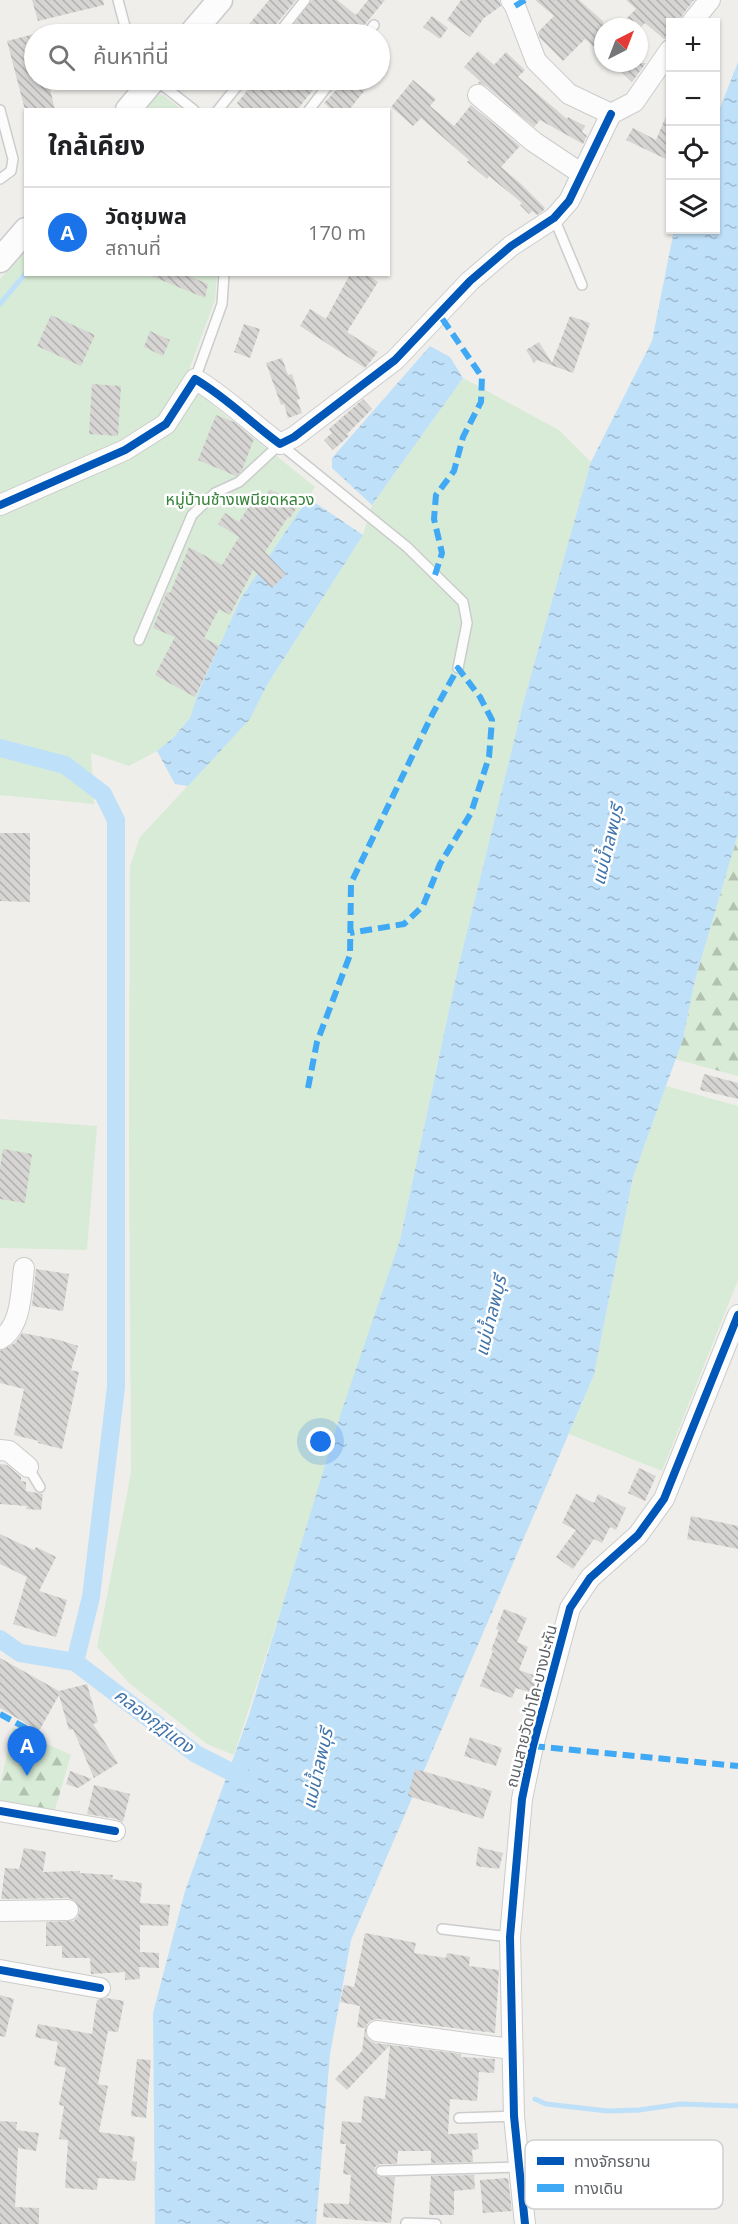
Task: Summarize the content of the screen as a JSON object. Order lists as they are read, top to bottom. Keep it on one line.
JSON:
{"streets":{"street":["ถนนสายวัดป่าโค-บางปะหัน"]},"water":["แม่น้ำลพบุรี","คลองกุฎีแดง"],"parks":["หมู่บ้านช้างเพนียดหลวง"],"legend":["ทางจักรยาน","ทางเดิน"],"north":"top right","page":{"map_buttons":["+","−"],"search":"ค้นหาที่นี่","heading":"ใกล้เคียง","list":[{"mark":"A","name":"วัดชุมพล","note":"สถานที่","value":"170 m"}],"pins":"A"}}
